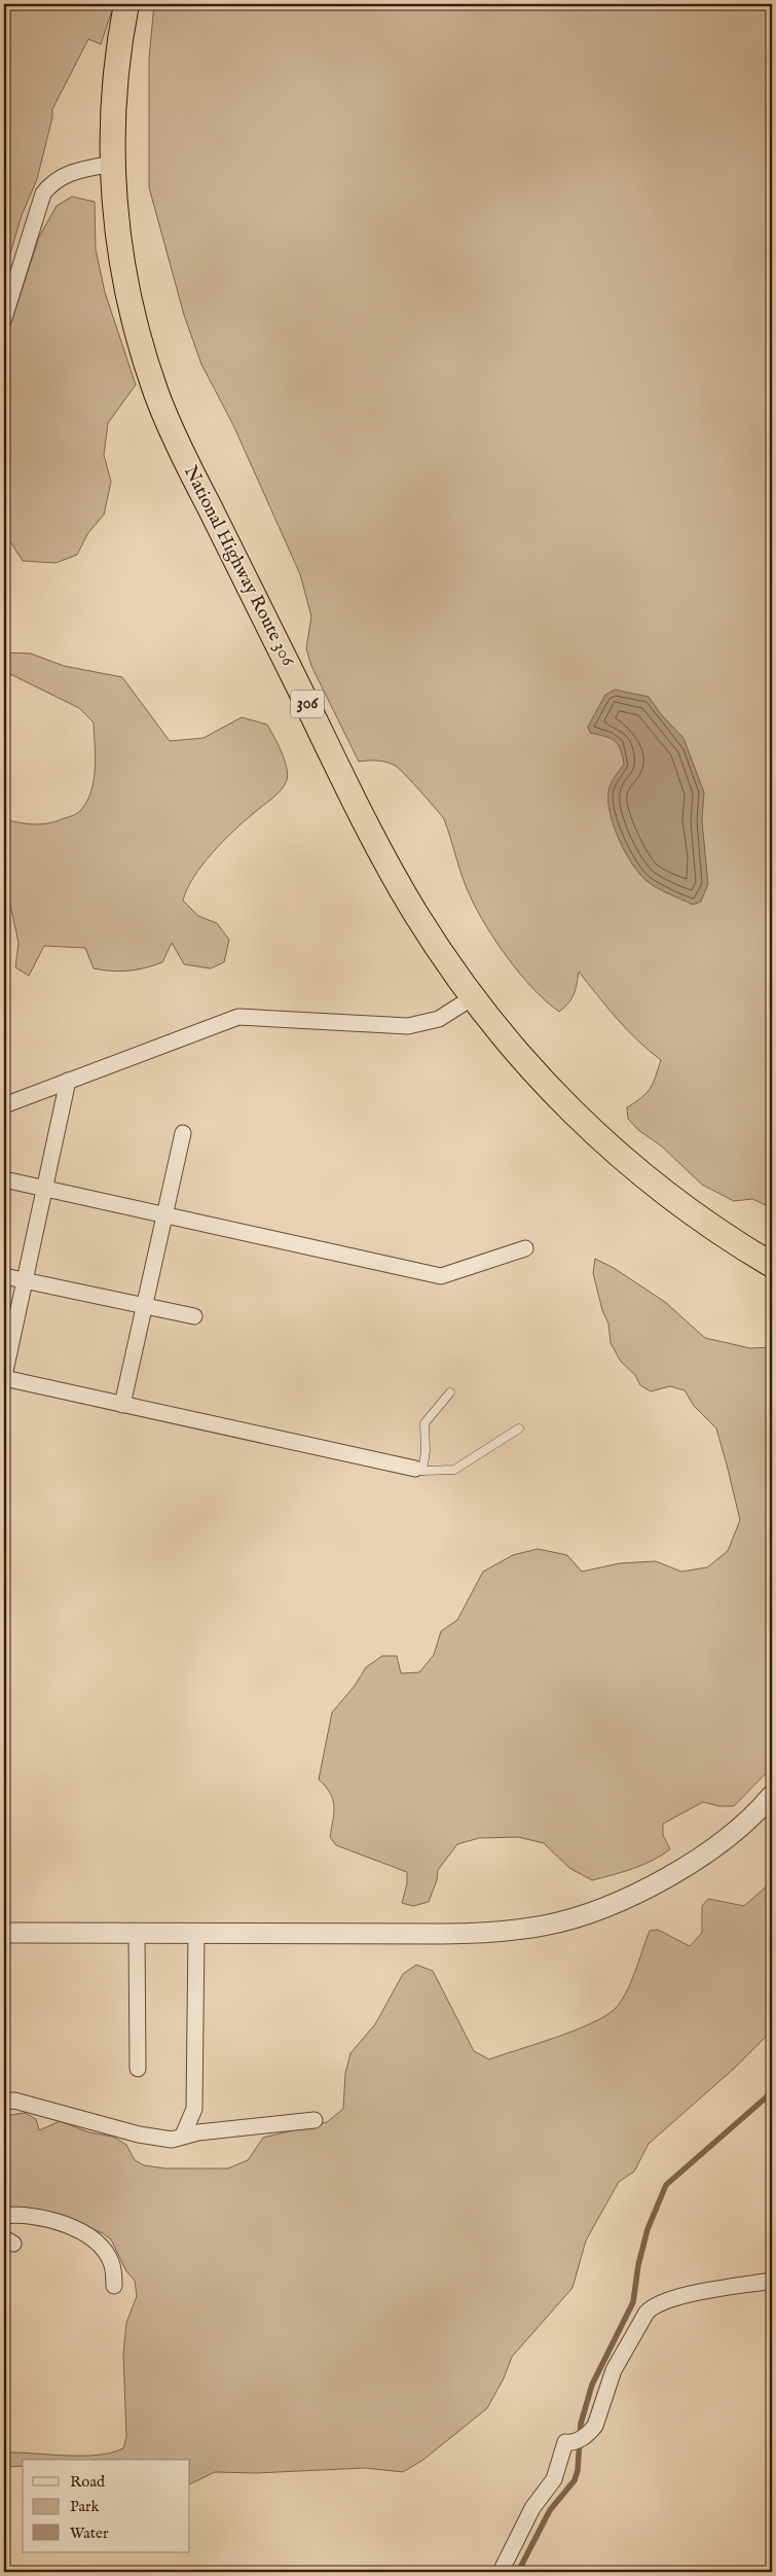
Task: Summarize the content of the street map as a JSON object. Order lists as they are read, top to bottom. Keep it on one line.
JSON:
{"streets":{"highway":["National Highway Route 306","306"]},"legend":["Road","Park","Water"]}
